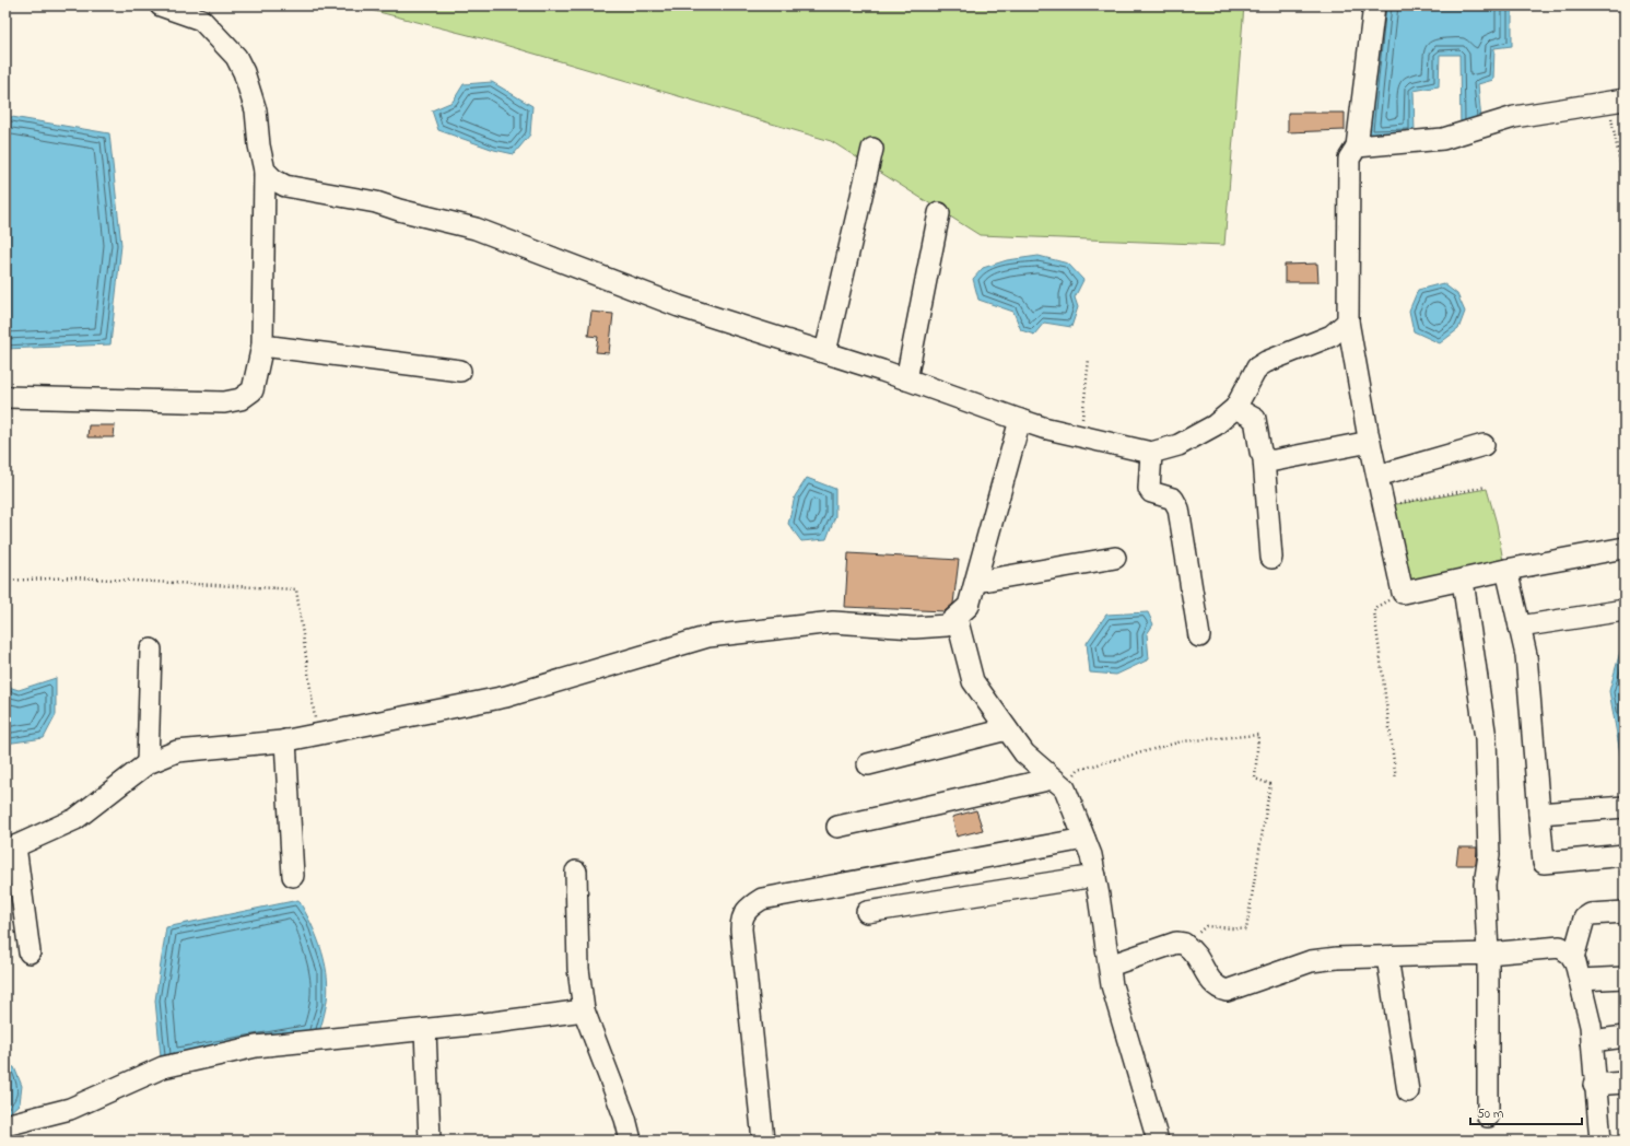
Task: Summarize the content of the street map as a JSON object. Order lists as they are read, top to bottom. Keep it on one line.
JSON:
{"scale_bar":"50 m"}
